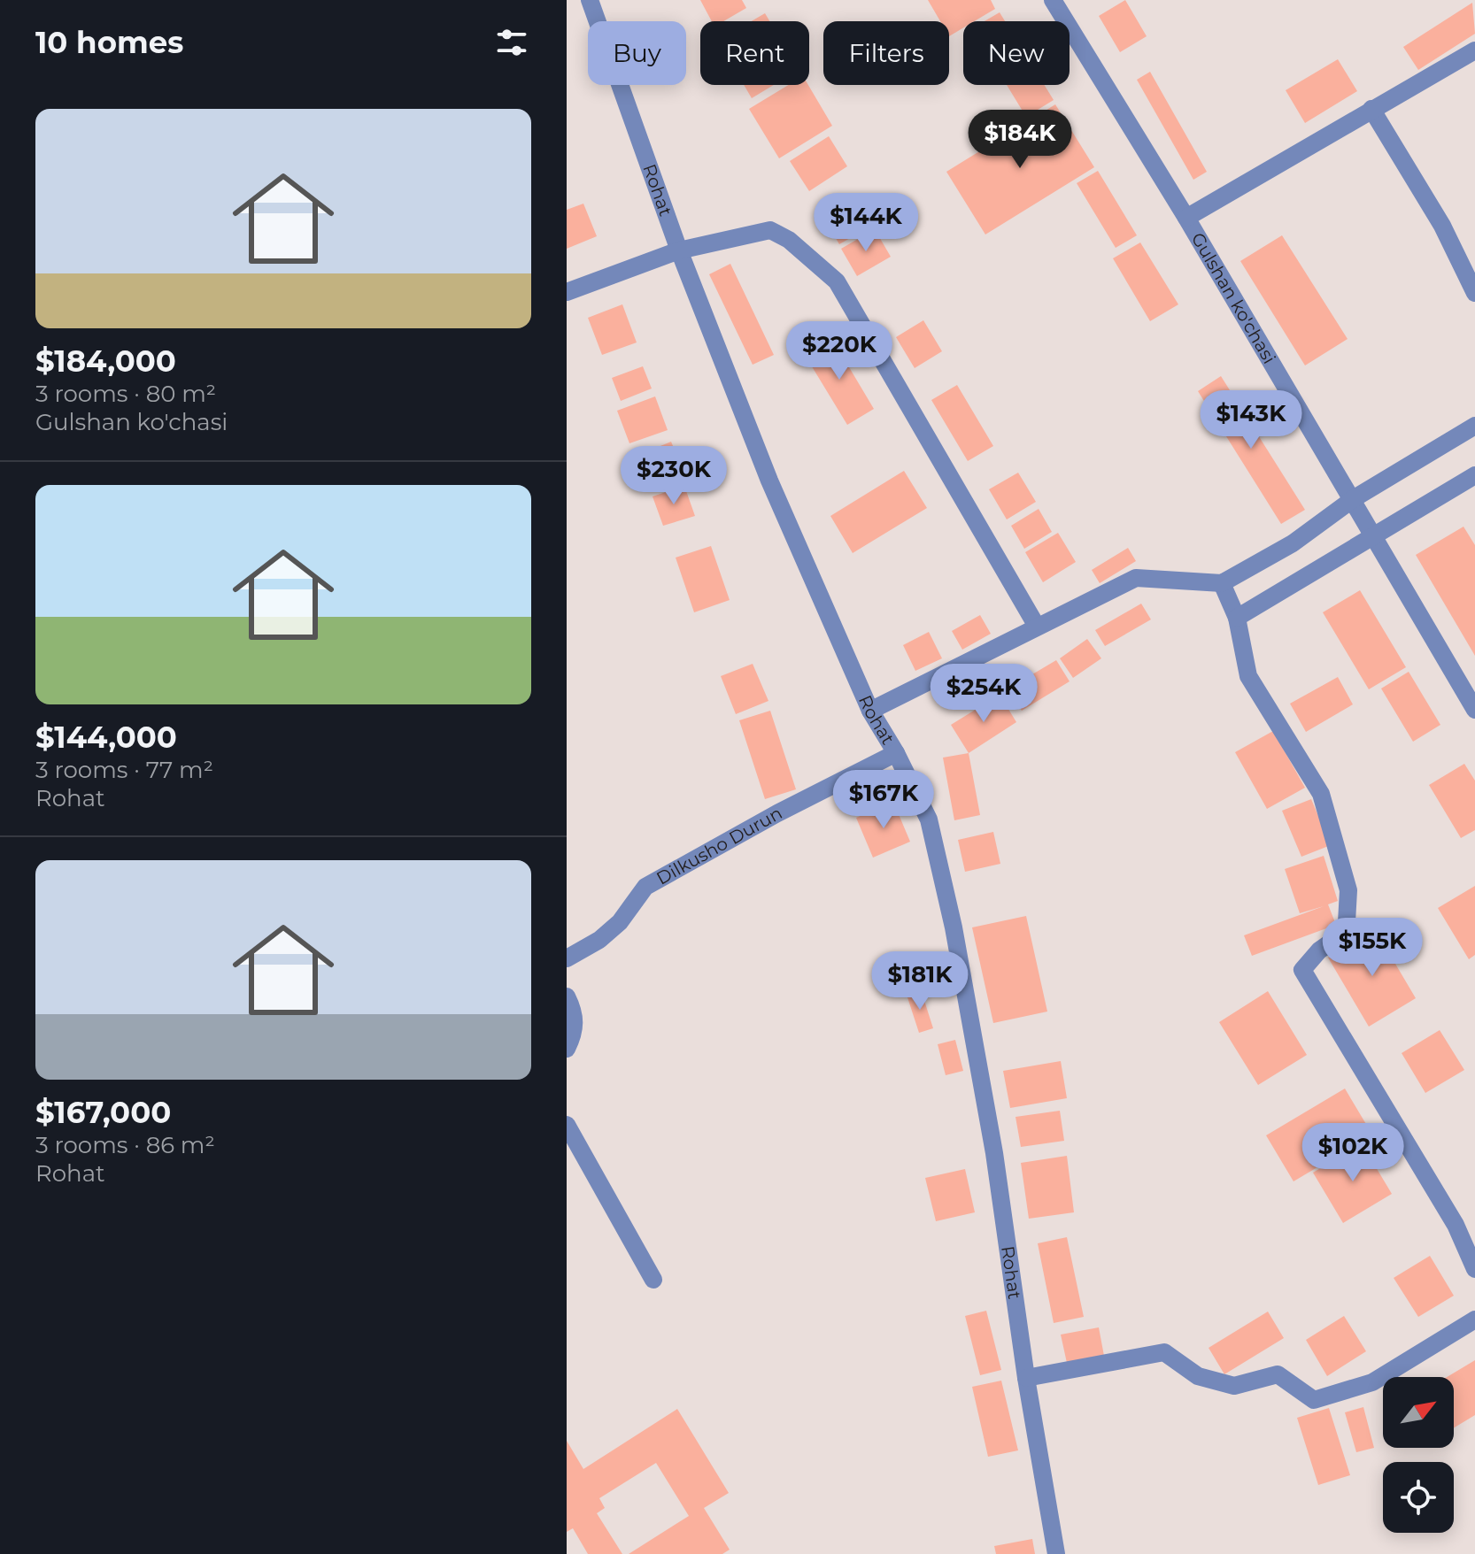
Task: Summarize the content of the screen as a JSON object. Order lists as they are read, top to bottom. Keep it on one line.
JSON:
{"streets":{"street":["Rohat","Gulshan ko'chasi","Dilkusho Durun"]},"crossings":[["Rohat","Dilkusho Durun"]],"north":"top right","page":{"heading":"10 homes","chip":["Buy","Rent","Filters","New"],"list":[{"name":"$184,000","note":"3 rooms · 80 m² · Gulshan ko'chasi"},{"name":"$144,000","note":"3 rooms · 77 m² · Rohat"},{"name":"$167,000","note":"3 rooms · 86 m² · Rohat"}],"price":["$184K","$144K","$220K","$143K","$230K","$254K","$167K","$155K","$181K","$102K"]}}
